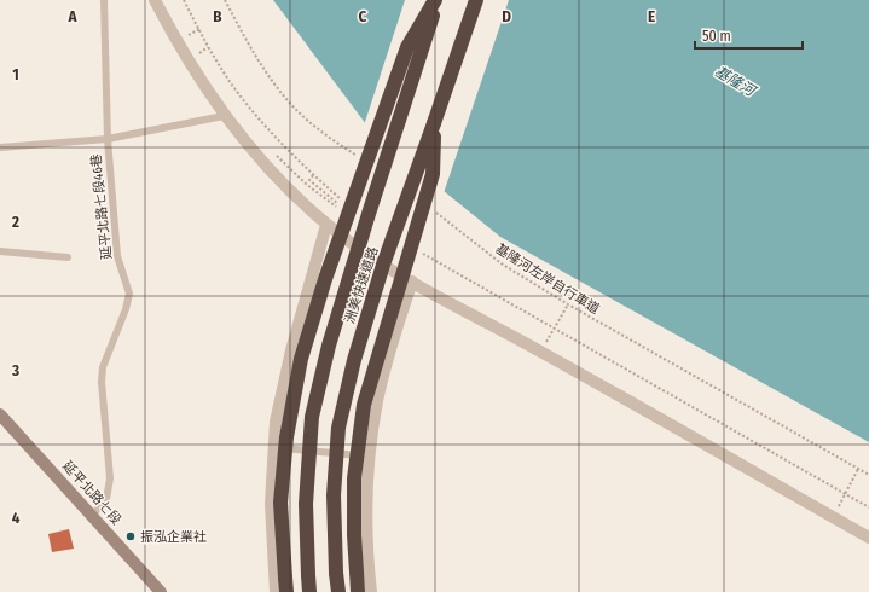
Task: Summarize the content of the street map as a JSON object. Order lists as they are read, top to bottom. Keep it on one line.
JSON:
{"streets":{"highway":["洲美快速道路"],"street":["延平北路七段"],"lane":["延平北路七段46巷"],"path":["基隆河左岸自行車道"]},"crossings":[["延平北路七段46巷","延平北路七段"]],"water":["基隆河"],"places":["振泓企業社"],"scale_bar":"50 m","grid":{"columns":["A","B","C","D","E"],"rows":["1","2","3","4"]}}
